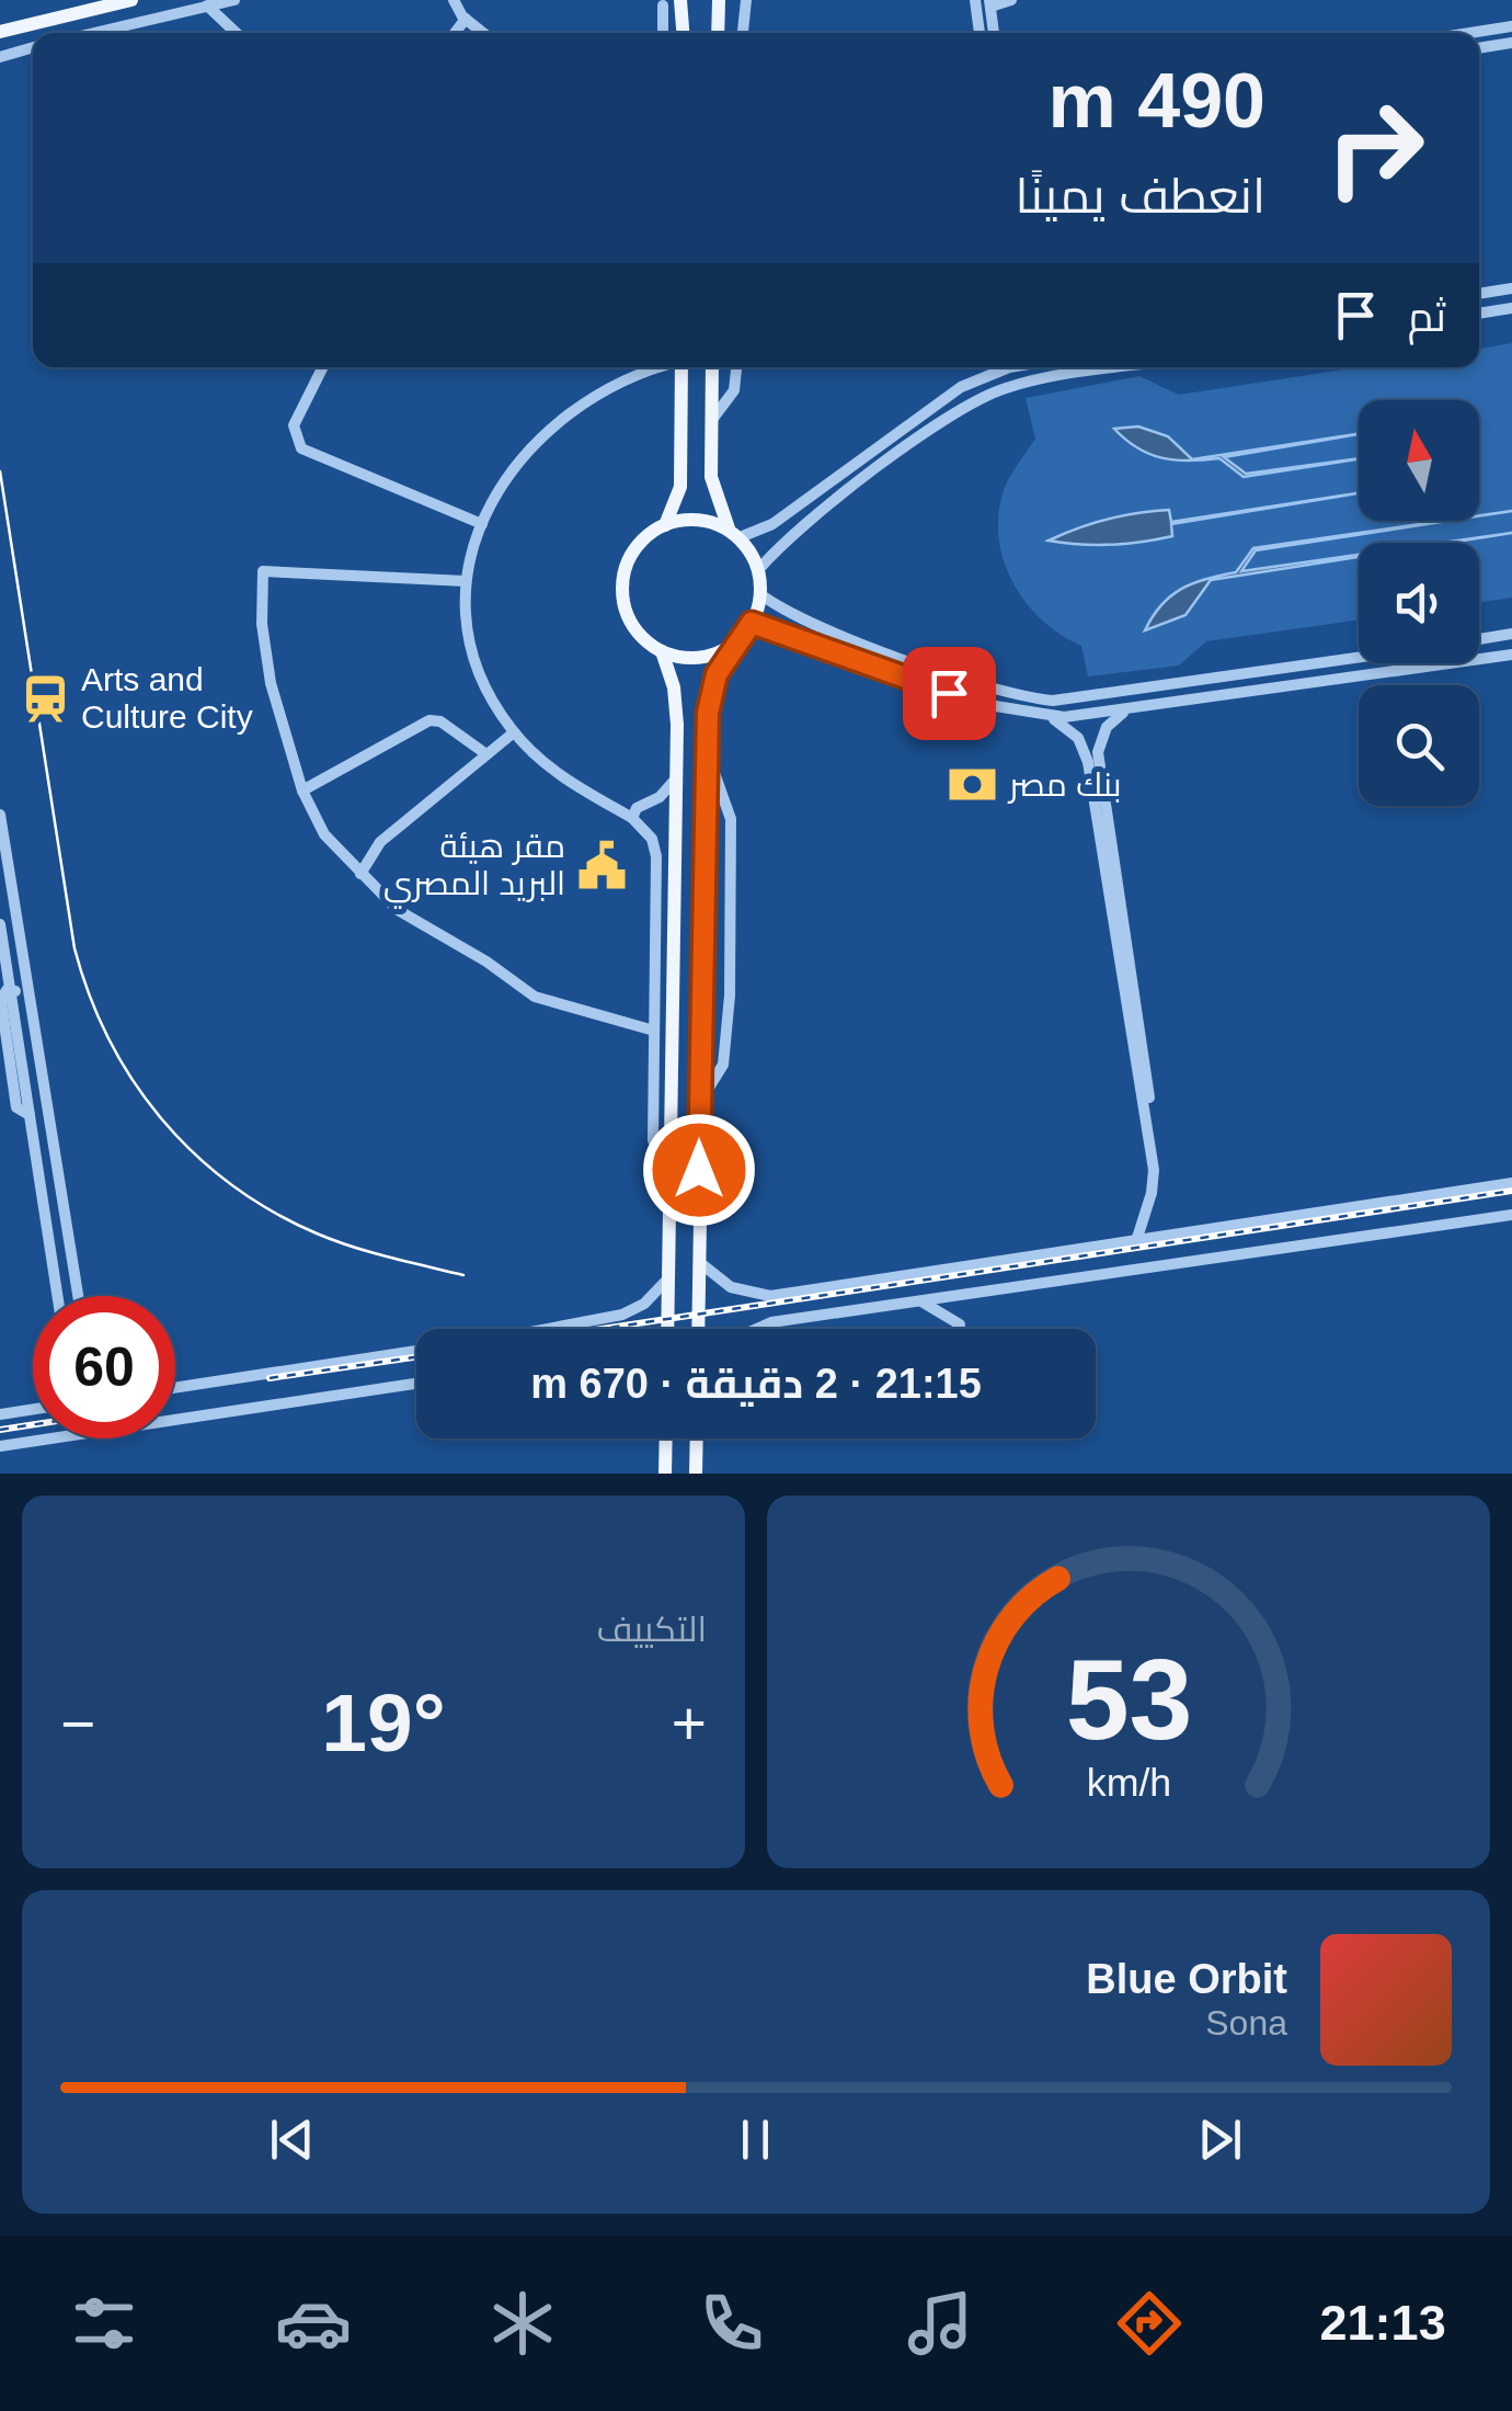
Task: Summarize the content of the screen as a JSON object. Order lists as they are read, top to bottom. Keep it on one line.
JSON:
{"places":{"station":["Arts and Culture City"],"bank":["بنك مصر"],"public building":["مقر هيئة البريد المصري"]},"north":"top","page":{"turn":["490 m","انعطف يمينًا"],"then":"ثم","limit":"60","trip":"21:15 · 2 دقيقة · 670 m","tile":"التكييف","heat":["−","19°","+"],"song":["Blue Orbit","Sona"],"tabs":"21:13","gauge":["53","km/h"]}}
